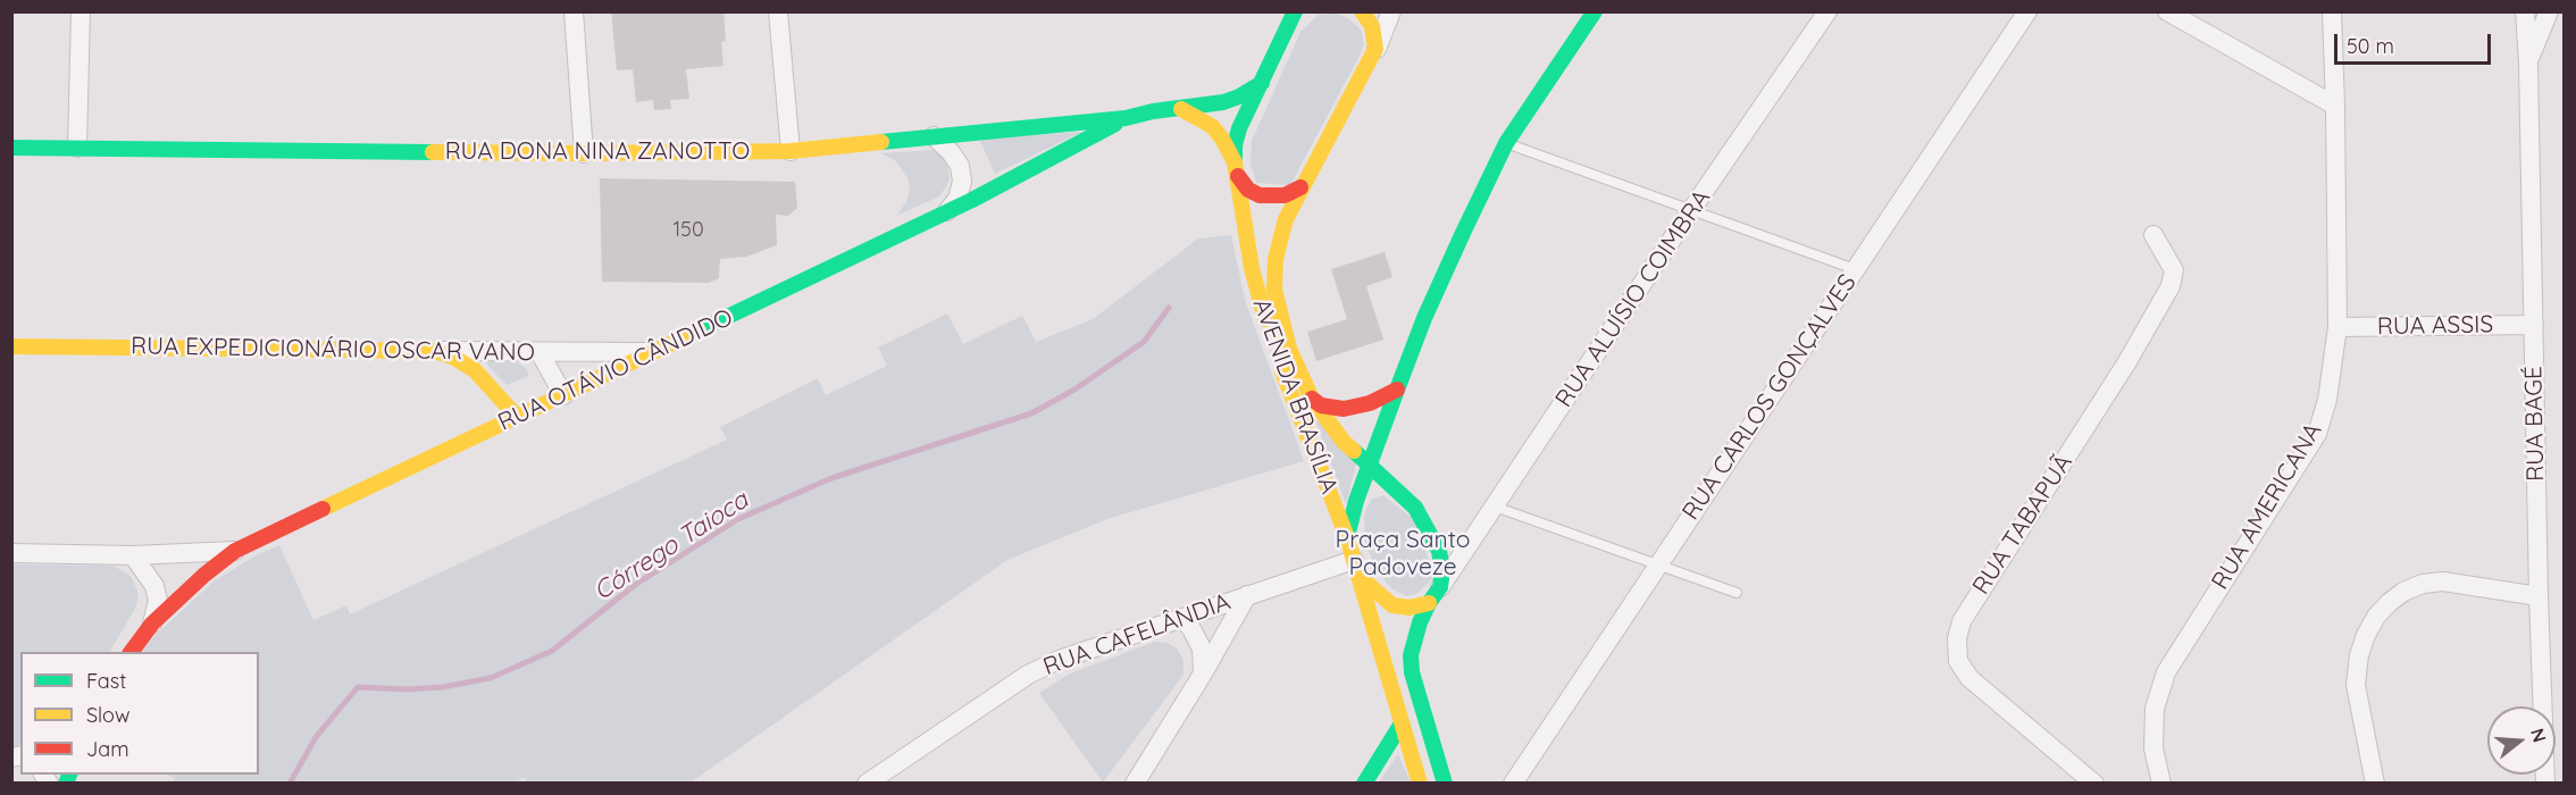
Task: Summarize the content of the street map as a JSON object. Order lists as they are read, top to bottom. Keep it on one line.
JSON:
{"streets":{"main road":["RUA DONA NINA ZANOTTO","RUA EXPEDICIONÁRIO OSCAR VANO","RUA OTÁVIO CÂNDIDO","AVENIDA BRASÍLIA"],"street":["RUA ALUÍSIO COIMBRA","RUA ASSIS","RUA CARLOS GONÇALVES","RUA BAGÉ","RUA AMERICANA","RUA TABAPUÃ","RUA CAFELÂNDIA"]},"crossings":[["RUA DONA NINA ZANOTTO","RUA OTÁVIO CÂNDIDO"],["RUA ALUÍSIO COIMBRA","AVENIDA BRASÍLIA"],["RUA ASSIS","RUA BAGÉ"],["RUA ASSIS","RUA AMERICANA"],["RUA EXPEDICIONÁRIO OSCAR VANO","RUA OTÁVIO CÂNDIDO"],["AVENIDA BRASÍLIA","RUA CAFELÂNDIA"]],"water":["Córrego Taioca"],"parks":["Praça Santo Padoveze"],"house_numbers":["150"],"legend":["Fast","Slow","Jam"],"scale_bar":"50 m","north":"right"}
